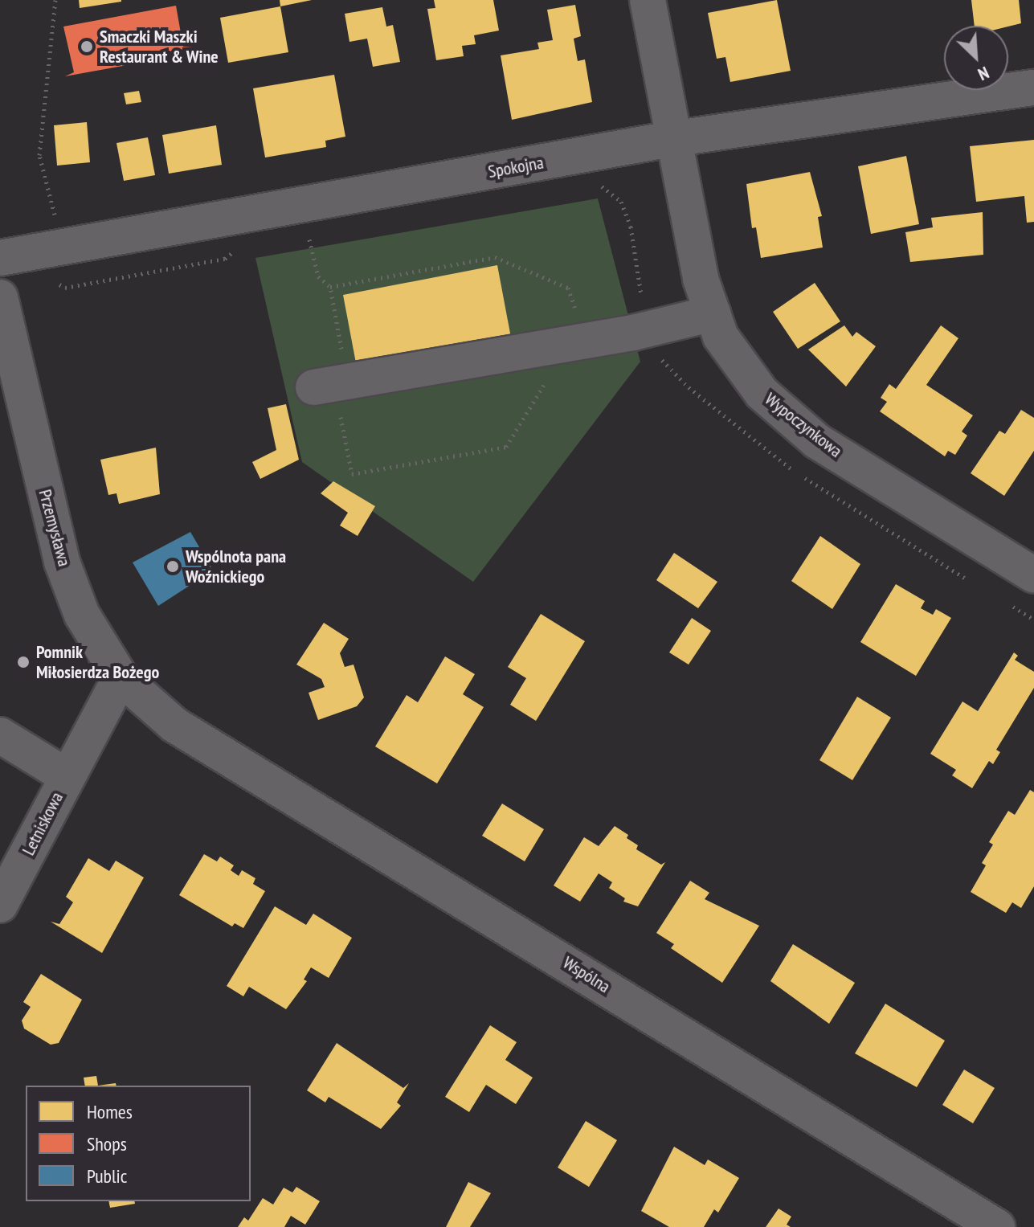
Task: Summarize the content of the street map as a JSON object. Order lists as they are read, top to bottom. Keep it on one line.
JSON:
{"streets":{"street":["Spokojna","Wypoczynkowa","Przemysława","Letniskowa","Wspólna"]},"crossings":[["Spokojna","Wypoczynkowa"],["Przemysława","Letniskowa"],["Przemysława","Wspólna"]],"places":["Smaczki Maszki Restaurant & Wine","Wspólnota pana Woźnickiego","Pomnik Miłosierdza Bożego"],"legend":["Homes","Shops","Public"],"north":"bottom right"}
